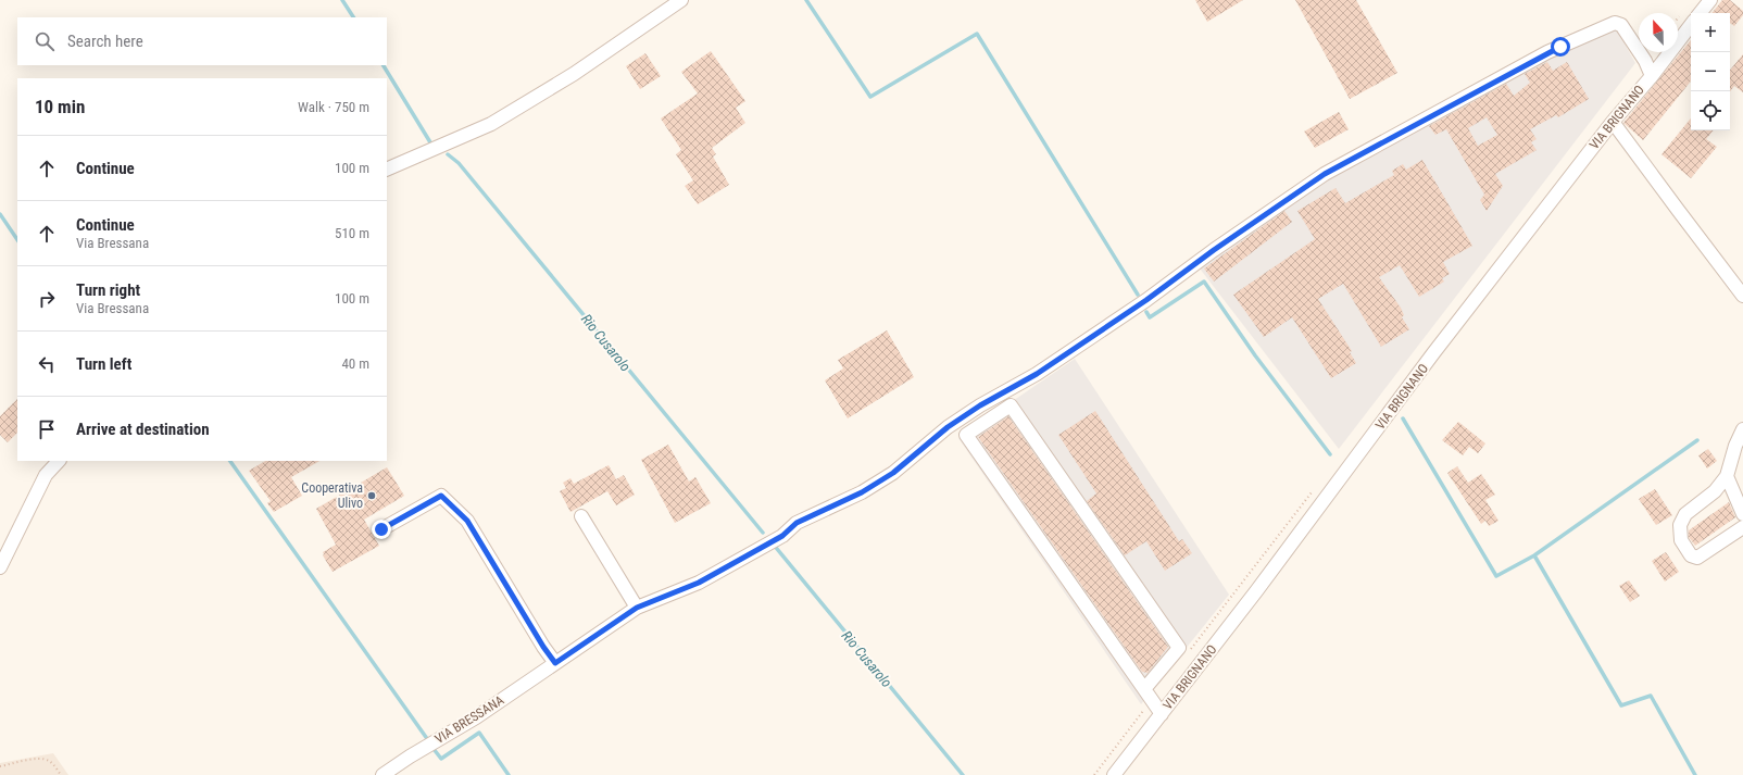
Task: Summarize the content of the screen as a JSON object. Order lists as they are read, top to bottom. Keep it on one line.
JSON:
{"streets":{"street":["VIA BRIGNANO","VIA BRESSANA"]},"crossings":[["VIA BRIGNANO","VIA BRESSANA"]],"water":["Rio Cusarolo"],"places":["Cooperativa Ulivo"],"north":"top","page":{"map_buttons":["+","−"],"search":"Search here","heading":["10 min","Walk · 750 m"],"list":[["Continue","100 m"],["Continue","Via Bressana","510 m"],["Turn right","Via Bressana","100 m"],["Turn left","40 m"],"Arrive at destination"]}}
